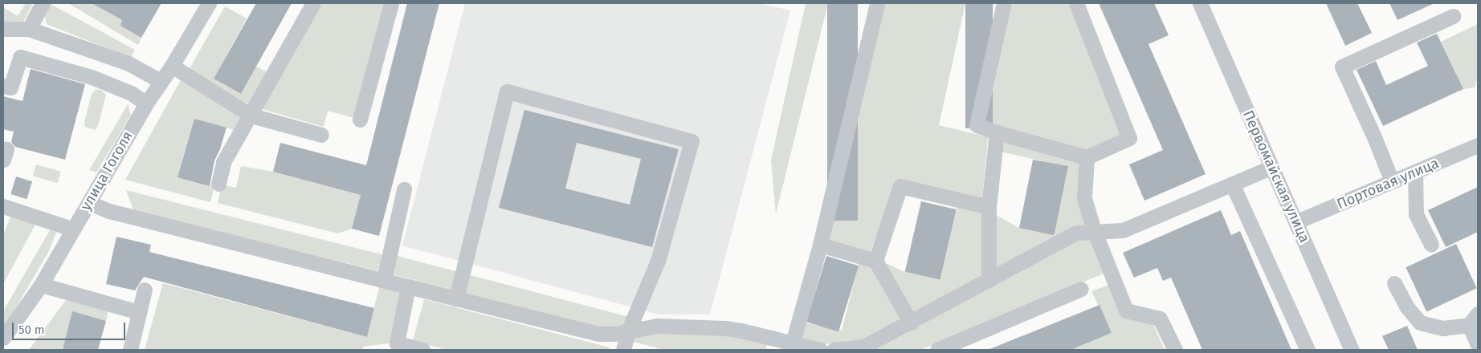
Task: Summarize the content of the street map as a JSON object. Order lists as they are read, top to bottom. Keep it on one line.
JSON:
{"streets":{"street":["улица Гоголя","Первомайская улица","Портовая улица"]},"crossings":[["Первомайская улица","Портовая улица"]],"scale_bar":"50 m"}
